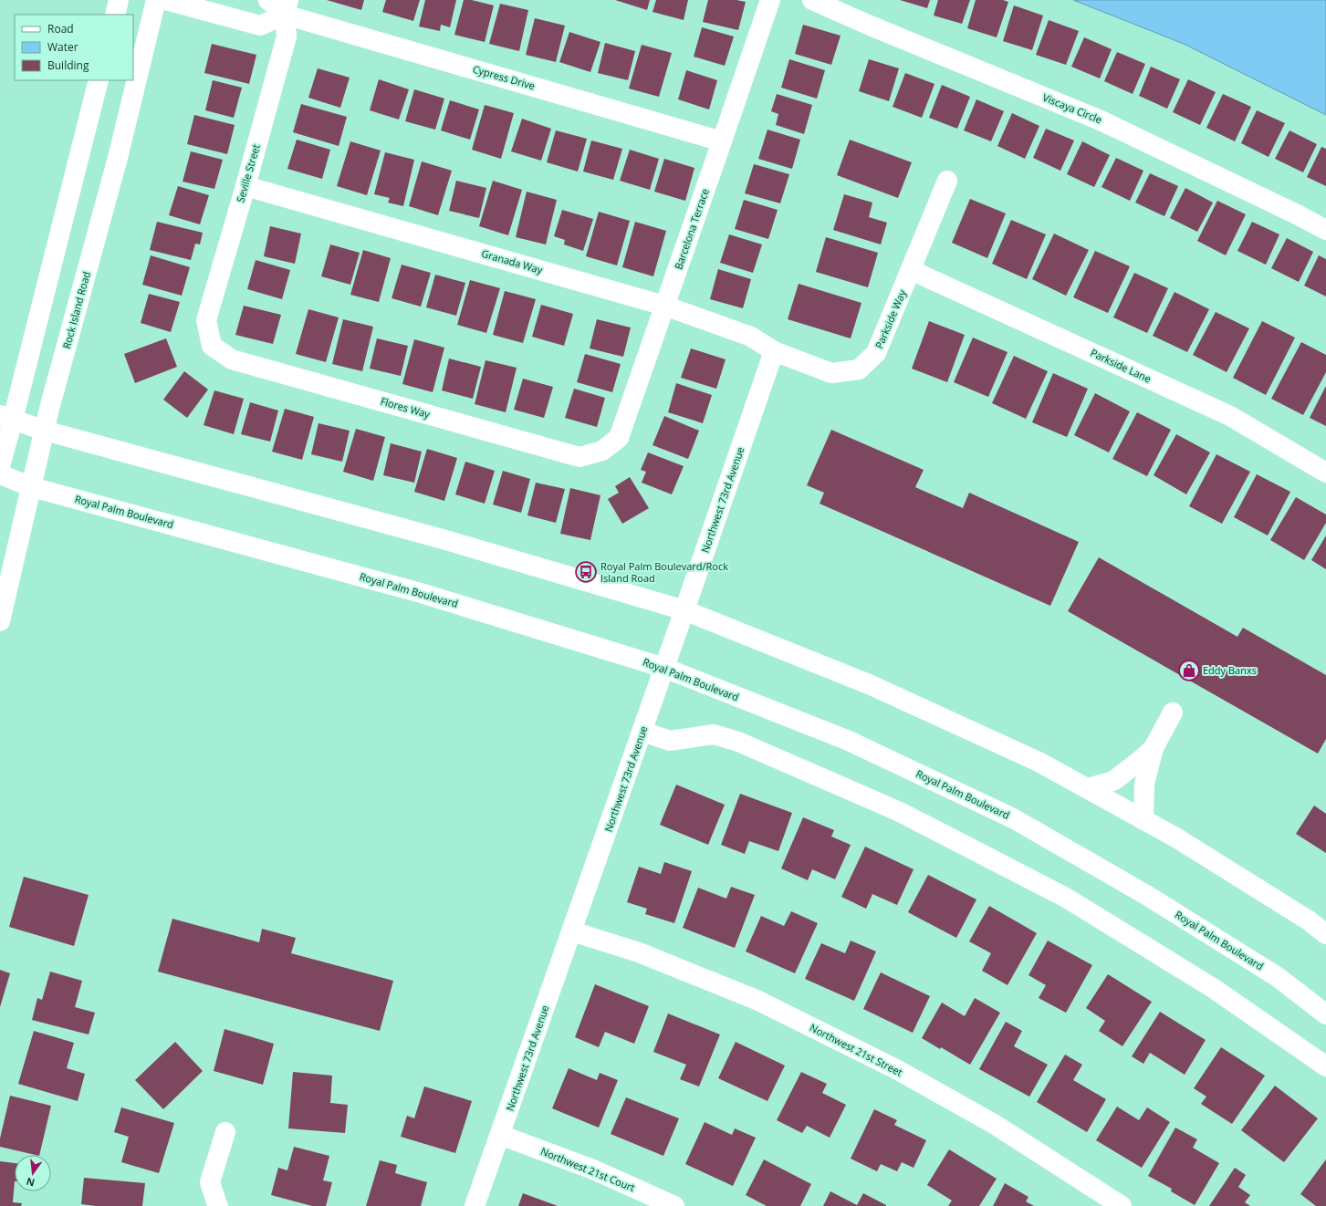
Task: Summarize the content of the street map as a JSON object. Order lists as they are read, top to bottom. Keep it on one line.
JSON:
{"streets":{"street":["Cypress Drive","Viscaya Circle","Seville Street","Barcelona Terrace","Granada Way","Rock Island Road","Parkside Way","Parkside Lane","Flores Way","Northwest 73rd Avenue","Royal Palm Boulevard","Northwest 21st Street","Northwest 21st Court"]},"crossings":[["Cypress Drive","Seville Street"],["Cypress Drive","Barcelona Terrace"],["Seville Street","Granada Way"],["Seville Street","Flores Way"],["Barcelona Terrace","Granada Way"],["Barcelona Terrace","Flores Way"],["Granada Way","Parkside Way"],["Granada Way","Northwest 73rd Avenue"],["Rock Island Road","Royal Palm Boulevard"],["Parkside Way","Parkside Lane"],["Parkside Way","Northwest 73rd Avenue"],["Northwest 73rd Avenue","Royal Palm Boulevard"],["Northwest 73rd Avenue","Northwest 21st Street"],["Northwest 73rd Avenue","Northwest 21st Court"]],"places":{"bus stop":["Royal Palm Boulevard/Rock Island Road"],"shop":["Eddy Banxs"]},"legend":["Road","Water","Building"],"north":"bottom"}
